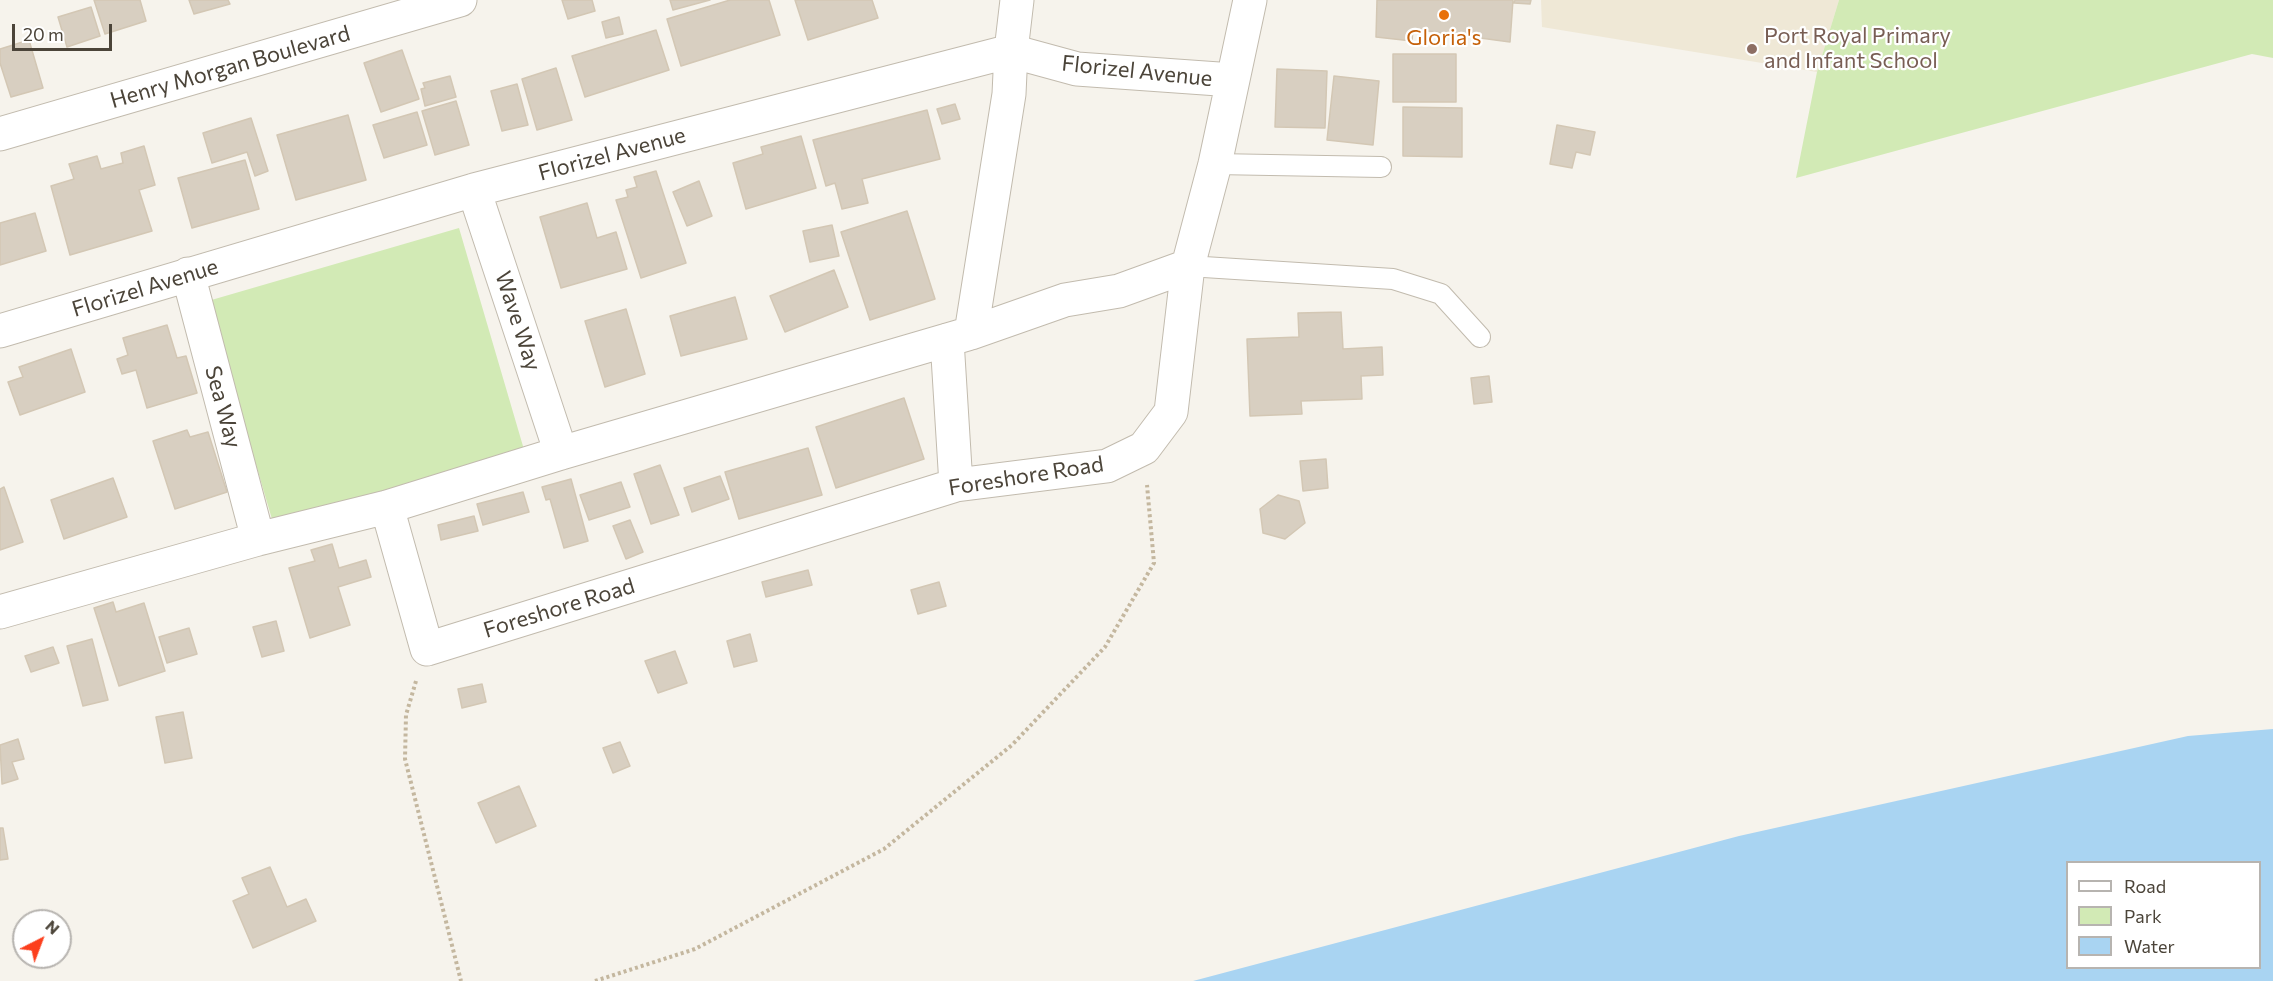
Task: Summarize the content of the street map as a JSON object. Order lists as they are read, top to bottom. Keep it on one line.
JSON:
{"streets":{"street":["Henry Morgan Boulevard","Florizel Avenue","Wave Way","Sea Way","Foreshore Road"]},"crossings":[["Florizel Avenue","Wave Way"],["Florizel Avenue","Sea Way"],["Florizel Avenue","Foreshore Road"]],"places":["Gloria's","Port Royal Primary and Infant School"],"legend":["Road","Park","Water"],"scale_bar":"20 m","north":"top right"}
